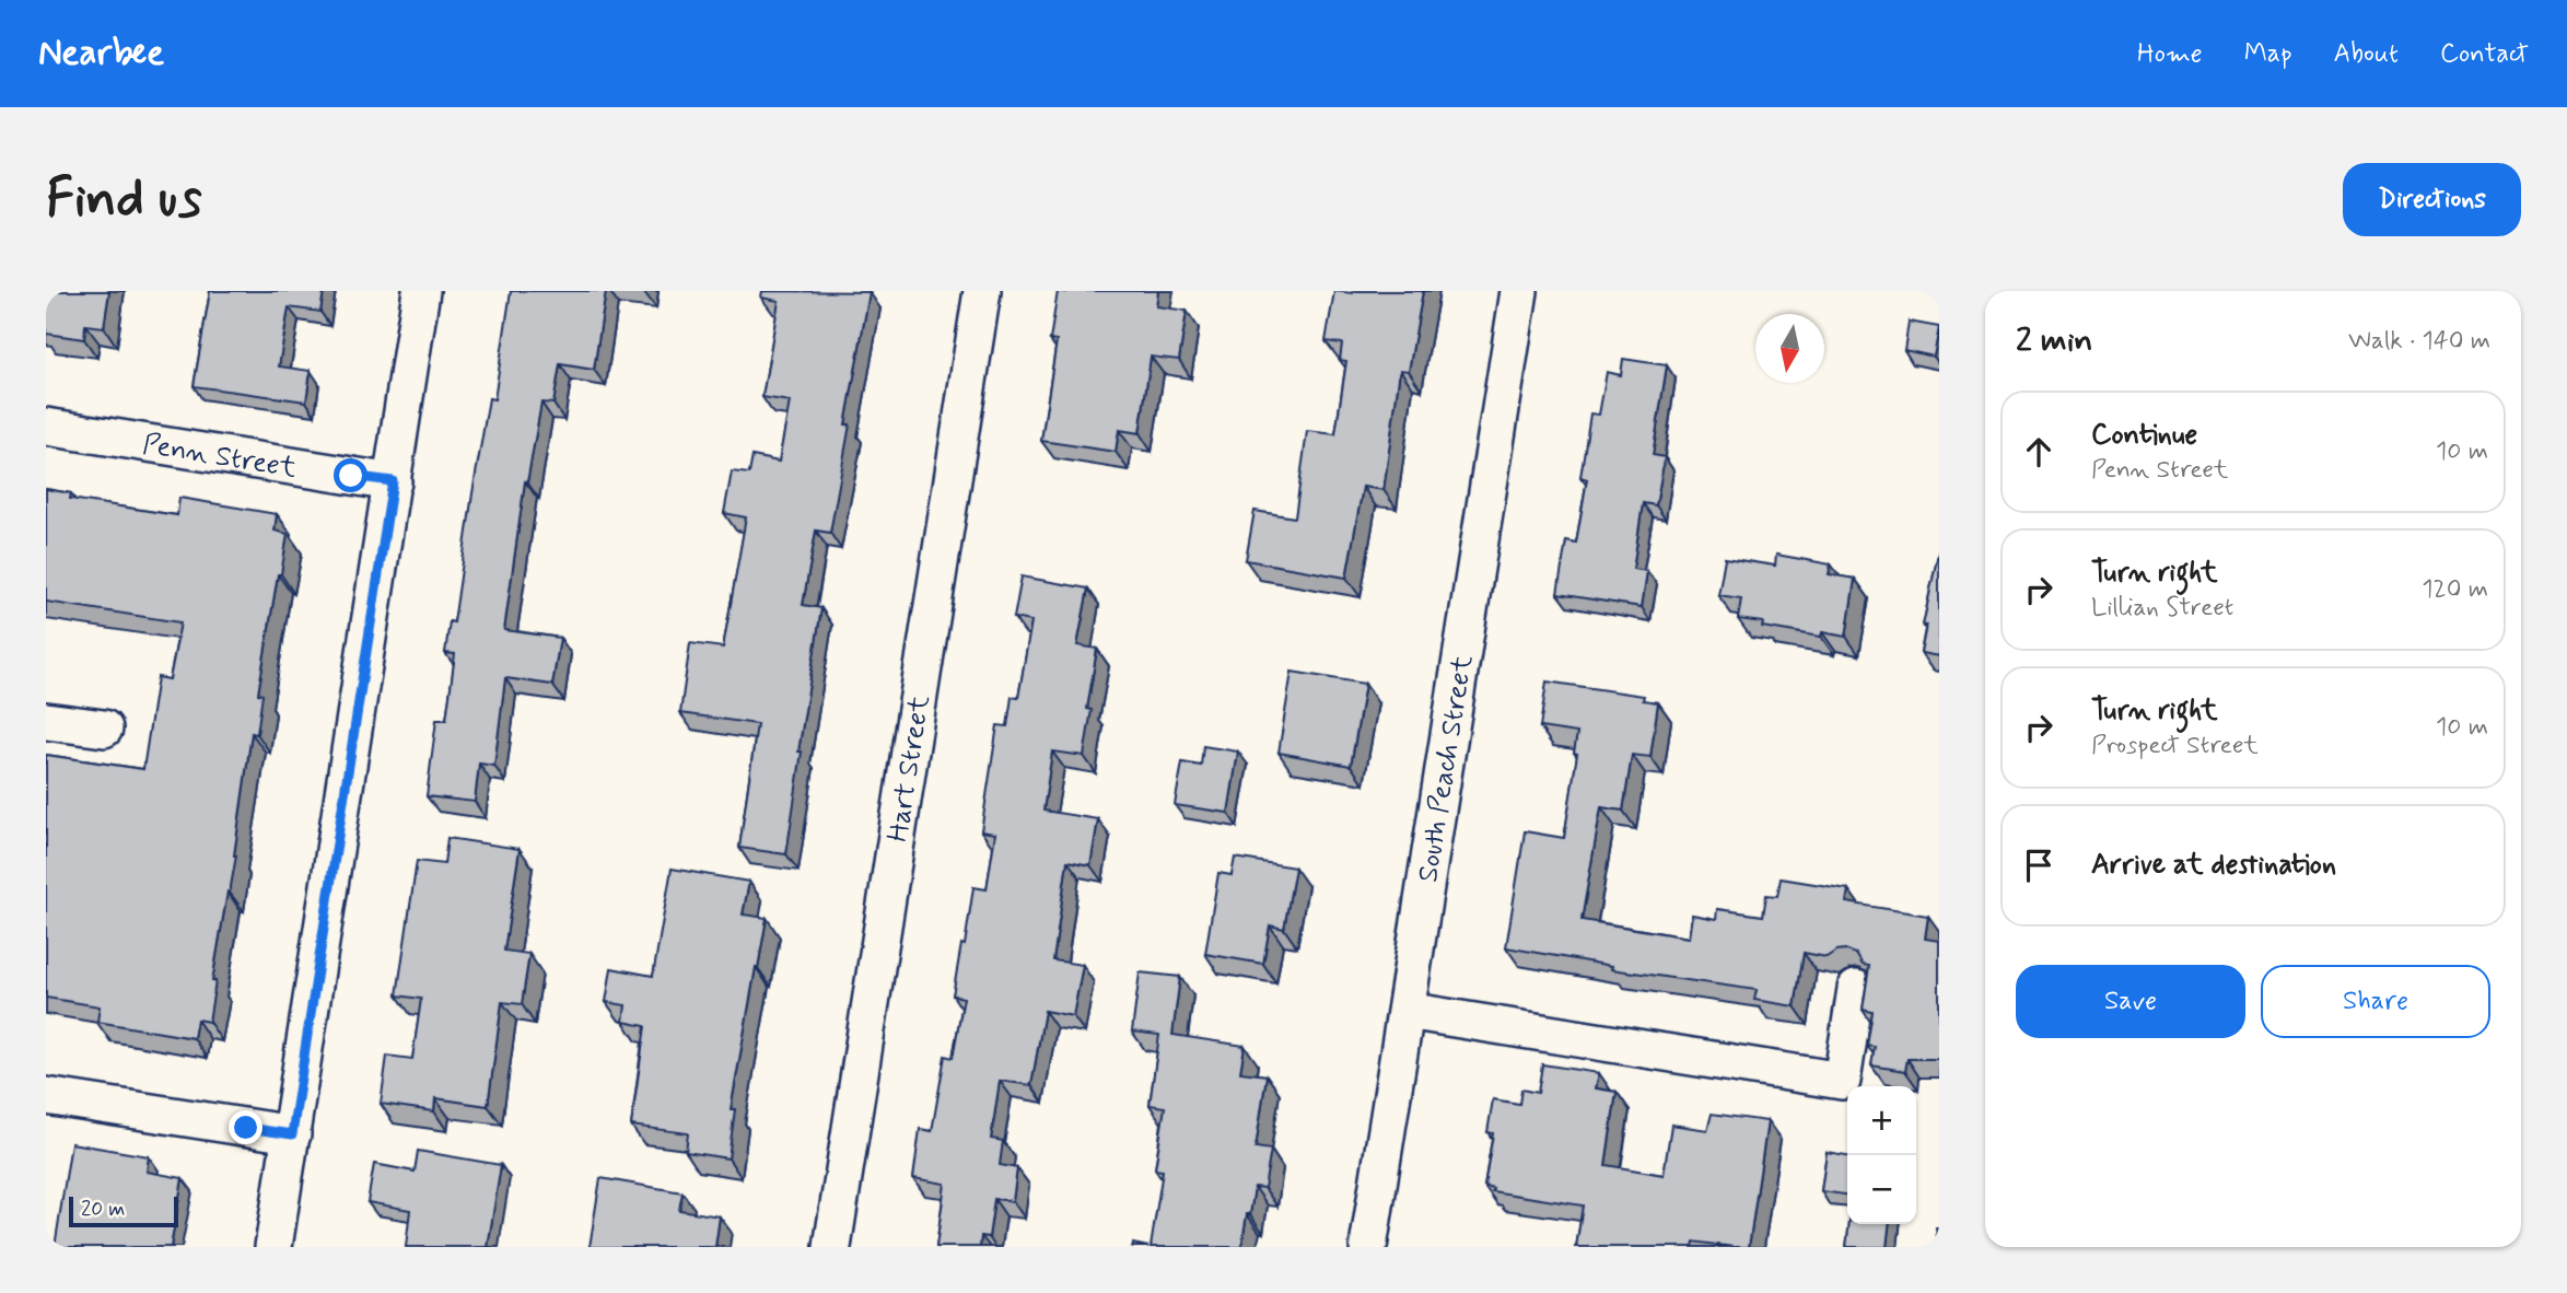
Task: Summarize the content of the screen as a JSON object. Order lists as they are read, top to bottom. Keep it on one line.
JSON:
{"streets":{"street":["Penn Street","Hart Street","South Peach Street"]},"scale_bar":"20 m","north":"bottom","page":{"header":"Nearbee","nav":["Home","Map","About","Contact"],"buttons":["Directions",["Save","Share"]],"title":"Find us","heading":["2 min","Walk · 140 m"],"list":[["Continue","Penn Street","10 m"],["Turn right","Lillian Street","120 m"],["Turn right","Prospect Street","10 m"],"Arrive at destination"],"map_buttons":["+","−"],"scale":"20 m"}}
